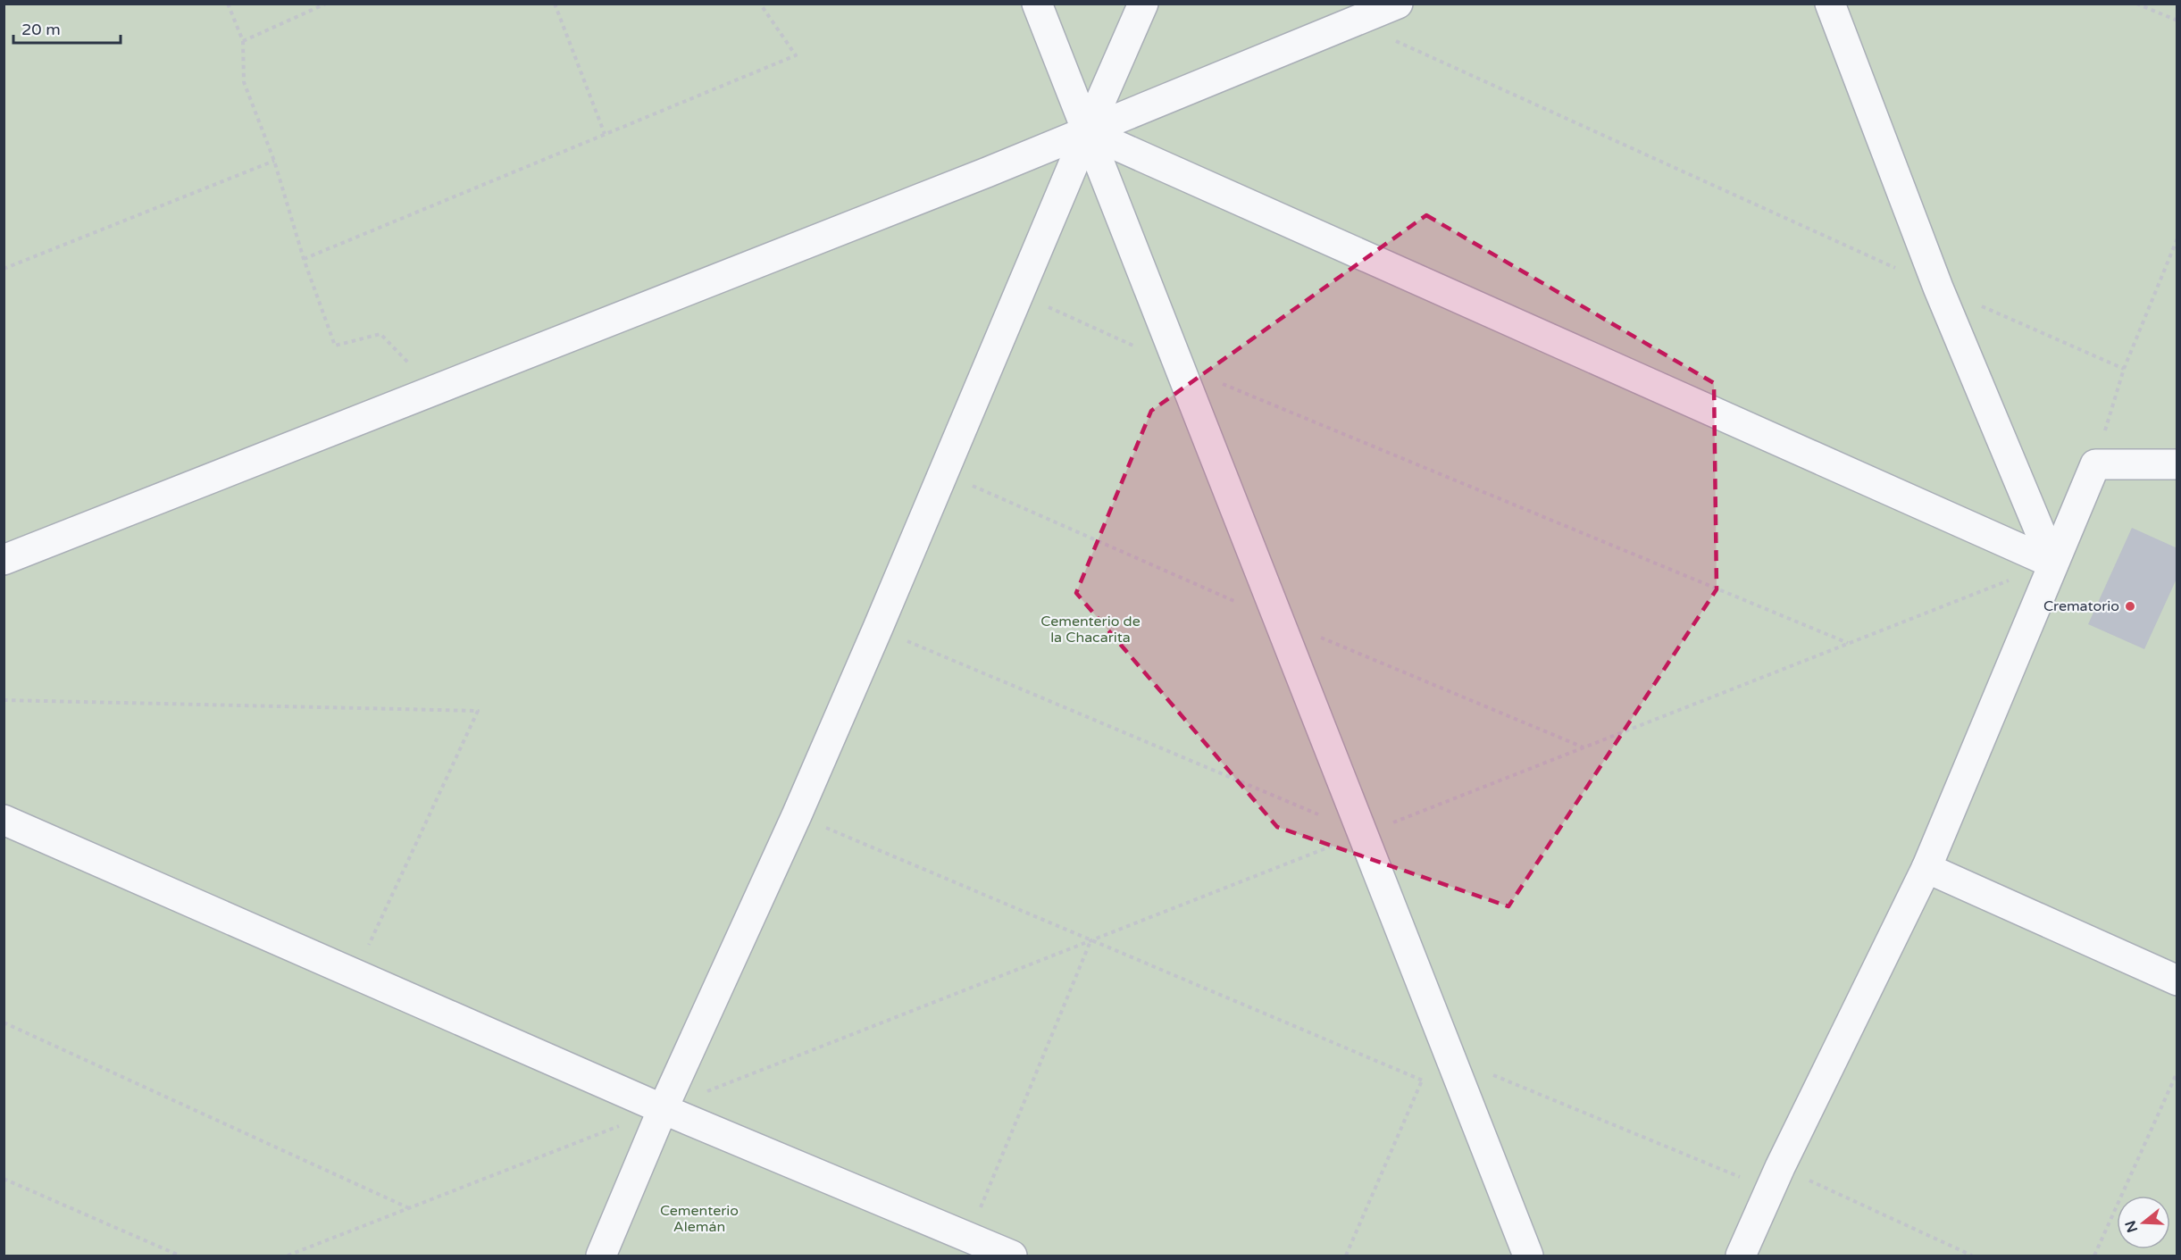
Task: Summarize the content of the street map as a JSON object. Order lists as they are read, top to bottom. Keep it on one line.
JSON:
{"parks":["Cementerio de la Chacarita","Cementerio Alemán"],"places":["Crematorio"],"scale_bar":"20 m","north":"left"}
